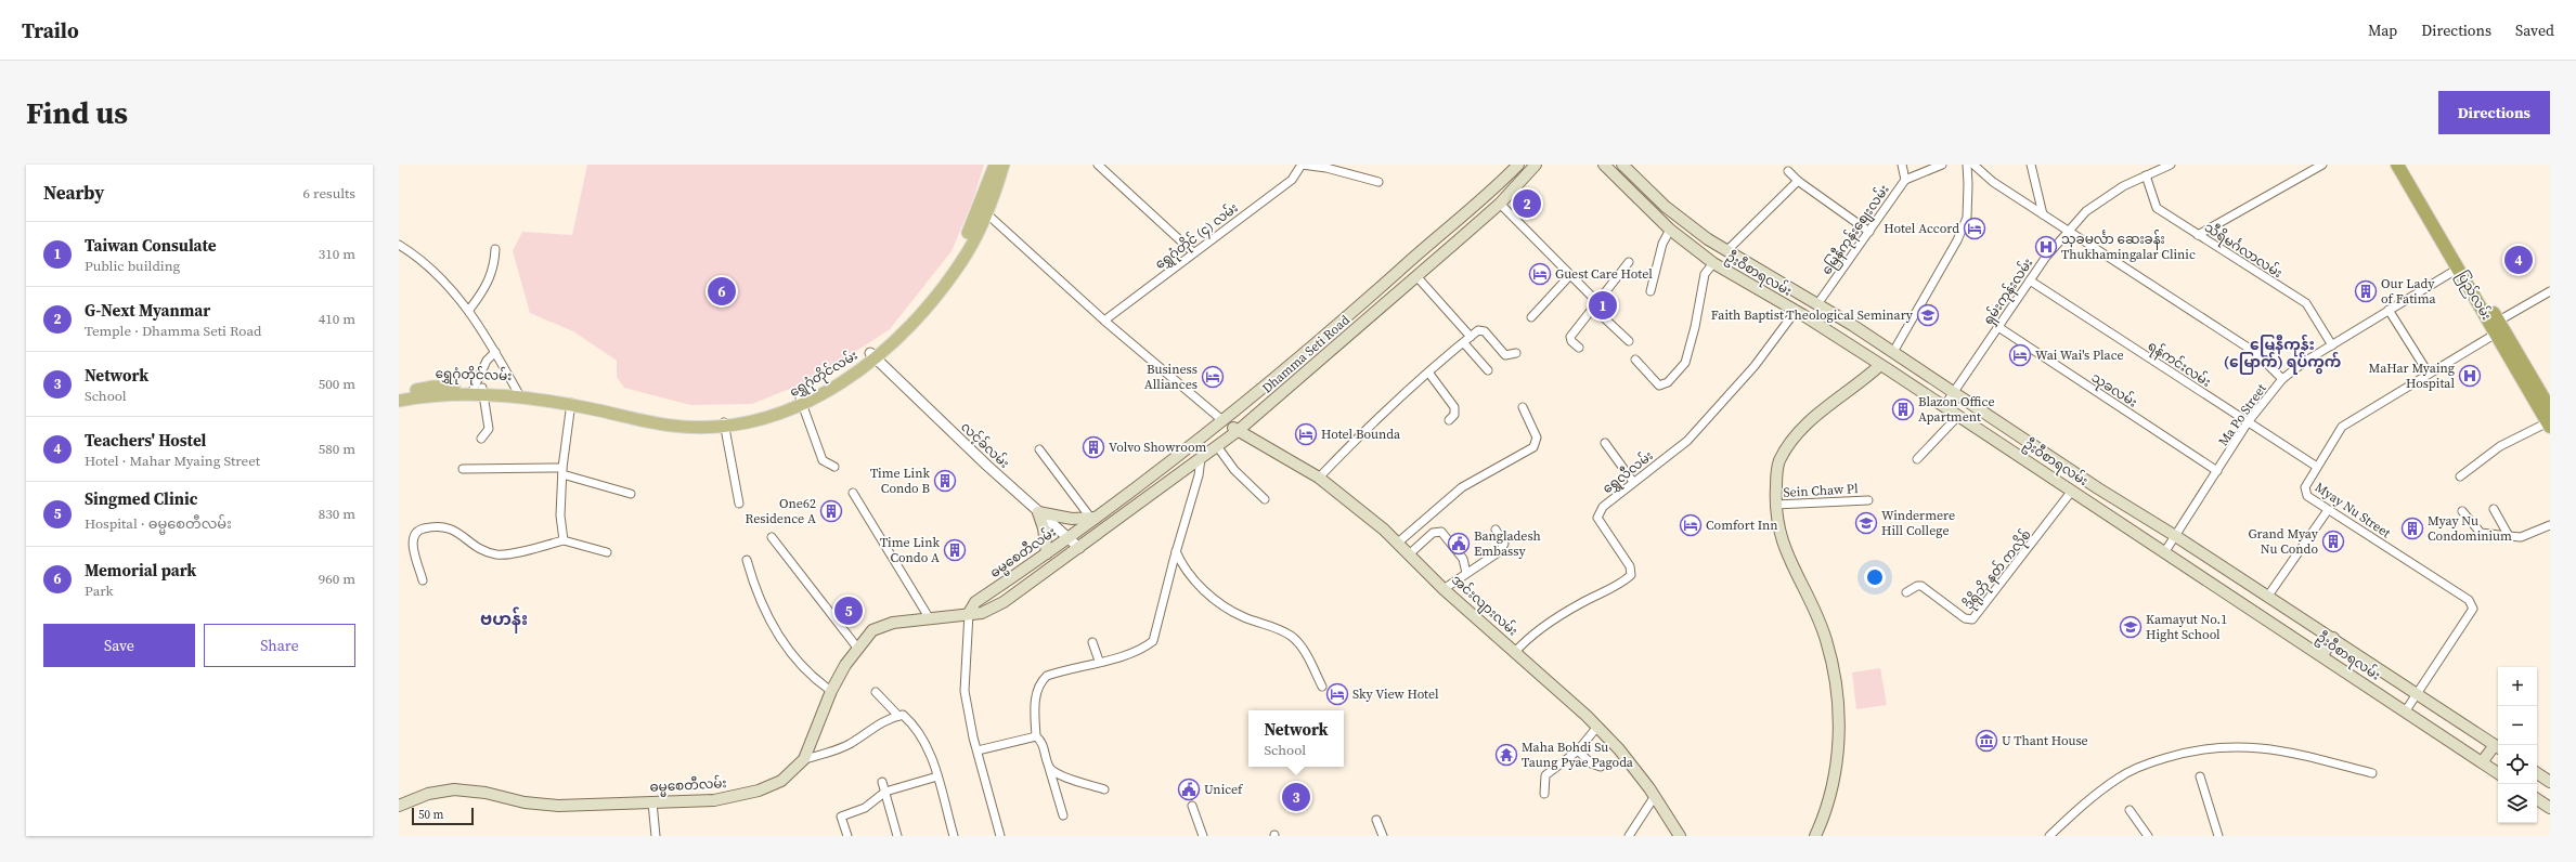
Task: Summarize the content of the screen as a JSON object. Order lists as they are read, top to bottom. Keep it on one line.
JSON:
{"streets":{"highway":["ပြည်လမ်း"],"main road":["ဦးဝီစာရလမ်း","Dhamma Seti Road","ရွှေဂုံတိုင်လမ်း","ဓမ္မစေတီလမ်း","အင်းလျားလမ်း"],"street":["မြေနီကုန်းစျေးလမ်း","ရွှေဂုံတိုင် (၄) လမ်း","သီရိမင်္ဂလာလမ်း","ရှမ်းကုန်းလမ်း","ရန်ကင်းလမ်း","သုခလမ်း","Ma Po Street","လင့်ခ်လမ်း","ရွှေလီလမ်း","Sein Chaw Pl","Myay Nu Street","ဒိုရိုဘို နတ် ကလိုစ်"]},"crossings":[["မြေနီကုန်းစျေးလမ်း","ဦးဝီစာရလမ်း"],["သီရိမင်္ဂလာလမ်း","ရှမ်းကုန်းလမ်း"],["သီရိမင်္ဂလာလမ်း","Ma Po Street"],["ဦးဝီစာရလမ်း","ရှမ်းကုန်းလမ်း"],["ဦးဝီစာရလမ်း","Ma Po Street"],["ဦးဝီစာရလမ်း","ရွှေလီလမ်း"],["ဦးဝီစာရလမ်း","Myay Nu Street"],["ဦးဝီစာရလမ်း","ဒိုရိုဘို နတ် ကလိုစ်"],["ရှမ်းကုန်းလမ်း","ရန်ကင်းလမ်း"],["ရှမ်းကုန်းလမ်း","သုခလမ်း"],["ပြည်လမ်း","Ma Po Street"],["ပြည်လမ်း","Myay Nu Street"],["Dhamma Seti Road","လင့်ခ်လမ်း"],["Dhamma Seti Road","ဓမ္မစေတီလမ်း"],["Dhamma Seti Road","အင်းလျားလမ်း"],["ရန်ကင်းလမ်း","Ma Po Street"],["ရန်ကင်းလမ်း","Myay Nu Street"],["ရွှေဂုံတိုင်လမ်း","လင့်ခ်လမ်း"],["သုခလမ်း","Ma Po Street"],["လင့်ခ်လမ်း","ဓမ္မစေတီလမ်း"],["ရွှေလီလမ်း","အင်းလျားလမ်း"]],"districts":["မြေနီကုန်း (မြောက်) ရပ်ကွက်","ဗဟန်း"],"places":{"hotel":["Hotel Accord","Guest Care Hotel","Wai Wai's Place","Business Alliances","Hotel Bounda","Comfort Inn","Sky View Hotel"],"hospital":["သုခမင်္လာ ဆေးခန်း Thukhamingalar Clinic","MaHar Myaing Hospital"],"building":["Our Lady of Fatima","Blazon Office Apartment","Volvo Showroom","Time Link Condo B","One62 Residence A","Myay Nu Condominium","Grand Myay Nu Condo","Time Link Condo A"],"school or university":["Faith Baptist Theological Seminary","Windermere Hill College","Kamayut No.1 Hight School"],"public building":["Bangladesh Embassy","Unicef"],"museum":["U Thant House"],"temple":["Maha Bohdi Su Taung Pyae Pagoda"]},"scale_bar":"50 m","page":{"header":"Trailo","nav":["Map","Directions","Saved"],"buttons":["Directions",["Save","Share"]],"title":"Find us","heading":["Nearby","6 results"],"pins":["2","4","6","1","5","3"],"list":[{"mark":"1","name":"Taiwan Consulate","note":"Public building","value":"310 m"},{"mark":"2","name":"G-Next Myanmar","note":"Temple · Dhamma Seti Road","value":"410 m"},{"mark":"3","name":"Network","note":"School","value":"500 m"},{"mark":"4","name":"Teachers' Hostel","note":"Hotel · Mahar Myaing Street","value":"580 m"},{"mark":"5","name":"Singmed Clinic","note":"Hospital · ဓမ္မစေတီလမ်း","value":"830 m"},{"mark":"6","name":"Memorial park","note":"Park","value":"960 m"}],"map_buttons":["+","−"],"popup":["Network","School"],"scale":"50 m"}}
